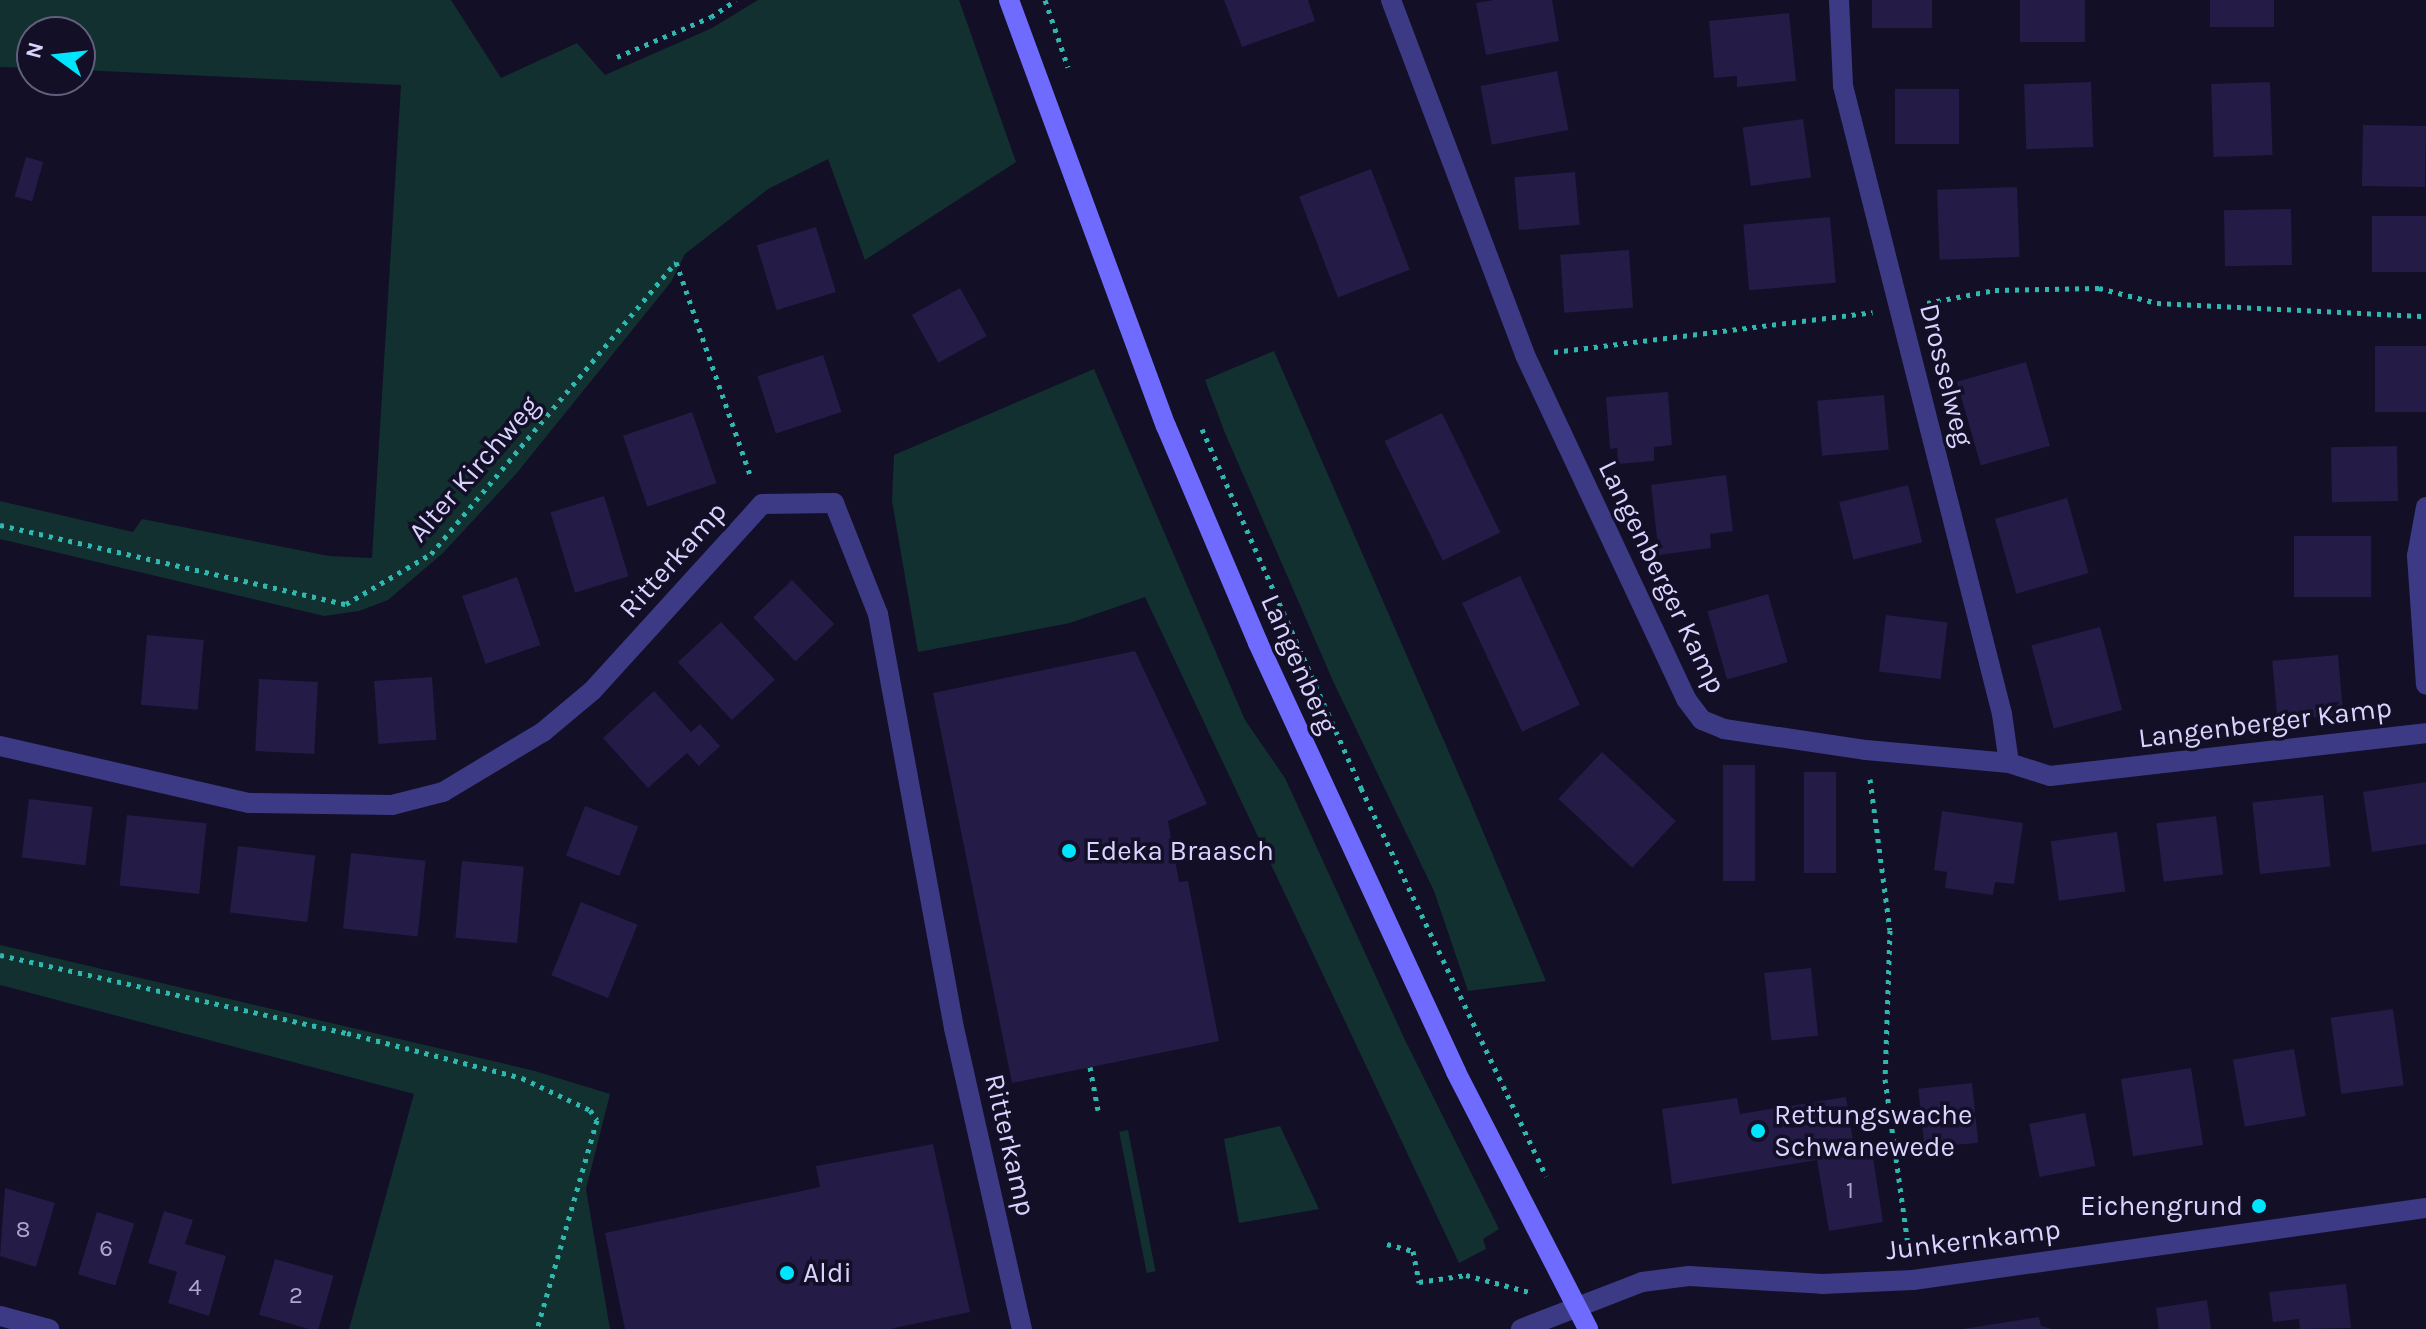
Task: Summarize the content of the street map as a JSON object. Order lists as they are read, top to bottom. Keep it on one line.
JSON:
{"streets":{"main road":["Langenberg"],"street":["Drosselweg","Ritterkamp","Langenberger Kamp","Junkernkamp"],"path":["Alter Kirchweg"]},"crossings":[["Drosselweg","Langenberger Kamp"],["Alter Kirchweg","Ritterkamp"],["Langenberg","Junkernkamp"]],"places":["Edeka Braasch","Rettungswache Schwanewede","Eichengrund","Aldi"],"house_numbers":["1","8","6","4","2"],"north":"left"}
